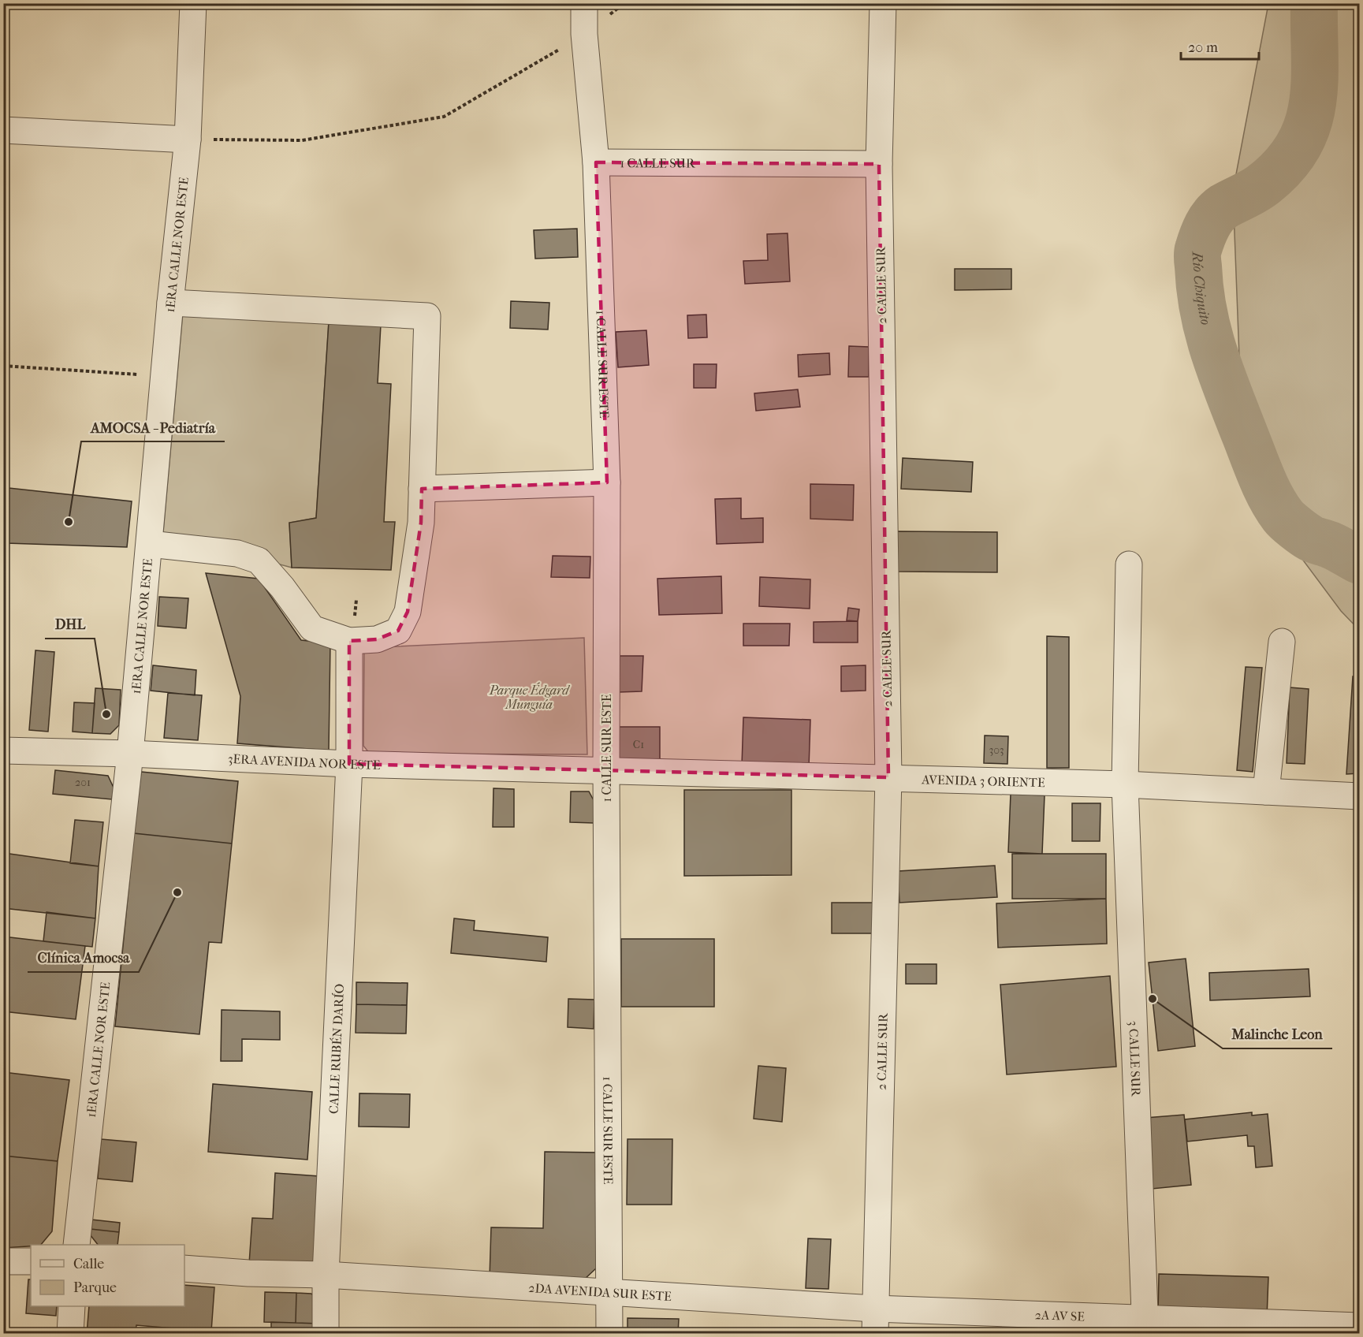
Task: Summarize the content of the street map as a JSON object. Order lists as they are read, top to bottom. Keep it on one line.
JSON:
{"streets":{"street":["1 CALLE SUR","1ERA CALLE NOR ESTE","2 CALLE SUR","1 CALLE SUR ESTE","3ERA AVENIDA NOR ESTE","AVENIDA 3 ORIENTE","CALLE RUBÉN DARÍO","3 CALLE SUR","2DA AVENIDA SUR ESTE","2A AV SE"]},"crossings":[["1 CALLE SUR","2 CALLE SUR"],["1 CALLE SUR","1 CALLE SUR ESTE"],["1ERA CALLE NOR ESTE","3ERA AVENIDA NOR ESTE"],["2 CALLE SUR","AVENIDA 3 ORIENTE"],["2 CALLE SUR","2DA AVENIDA SUR ESTE"],["2 CALLE SUR","2A AV SE"],["1 CALLE SUR ESTE","3ERA AVENIDA NOR ESTE"],["1 CALLE SUR ESTE","AVENIDA 3 ORIENTE"],["1 CALLE SUR ESTE","2DA AVENIDA SUR ESTE"],["3ERA AVENIDA NOR ESTE","AVENIDA 3 ORIENTE"],["3ERA AVENIDA NOR ESTE","CALLE RUBÉN DARÍO"],["AVENIDA 3 ORIENTE","3 CALLE SUR"],["CALLE RUBÉN DARÍO","2DA AVENIDA SUR ESTE"],["3 CALLE SUR","2A AV SE"],["2DA AVENIDA SUR ESTE","2A AV SE"]],"water":["Río Chiquito"],"parks":["Parque Édgard Munguía"],"places":["AMOCSA - Pediatría","DHL","Clínica Amocsa","Malinche Leon"],"house_numbers":["C1","303","201"],"legend":["Calle","Parque"],"scale_bar":"20 m"}
